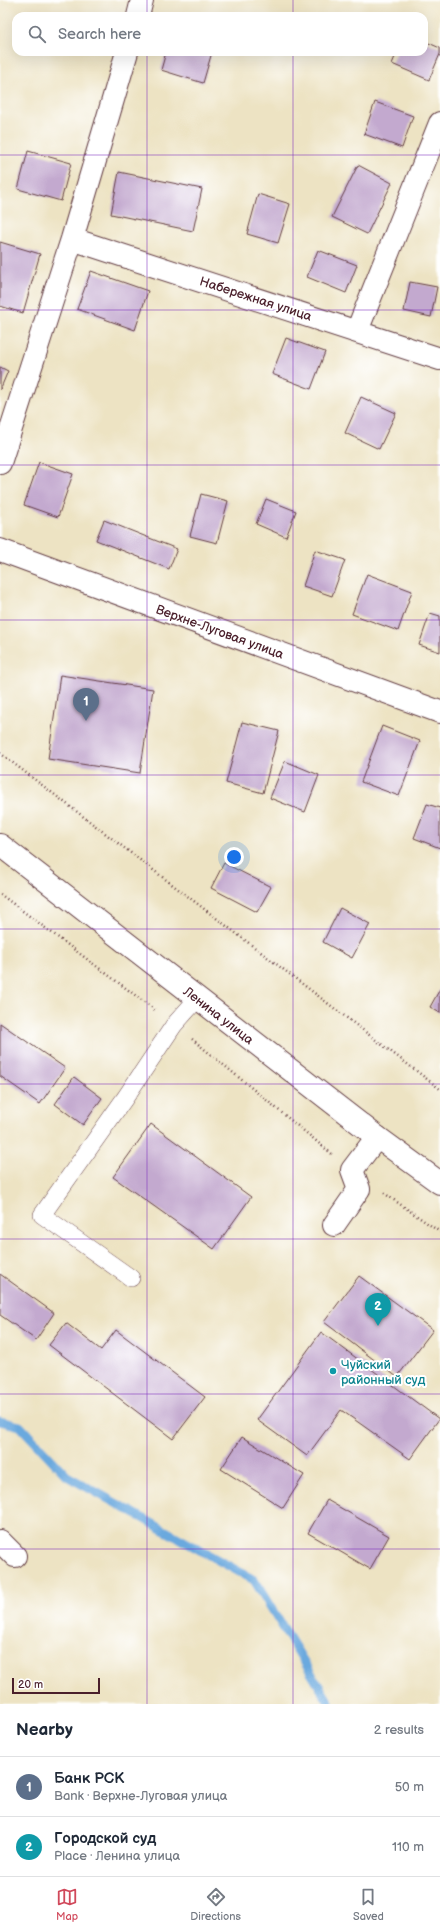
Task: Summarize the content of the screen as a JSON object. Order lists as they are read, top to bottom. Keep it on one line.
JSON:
{"streets":{"street":["Набережная улица","Верхне-Луговая улица","Ленина улица"]},"places":["Чуйский районный суд"],"scale_bar":"20 m","page":{"search":"Search here","pins":["1","2"],"scale":"20 m","heading":["Nearby","2 results"],"list":[{"mark":"1","name":"Банк РСК","note":"Bank · Верхне-Луговая улица","value":"50 m"},{"mark":"2","name":"Городской суд","note":"Place · Ленина улица","value":"110 m"}],"nav":["Map","Directions","Saved"]}}
